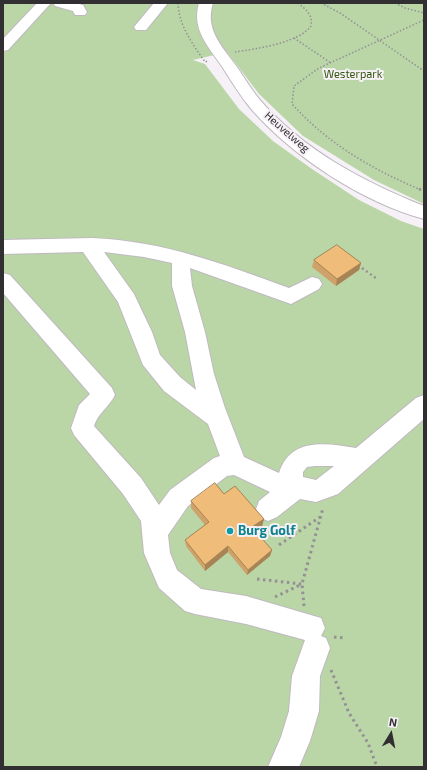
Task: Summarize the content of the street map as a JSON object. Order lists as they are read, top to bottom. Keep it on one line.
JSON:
{"streets":{"street":["Heuvelweg"]},"parks":["Westerpark"],"places":["Burg Golf"],"north":"top"}
